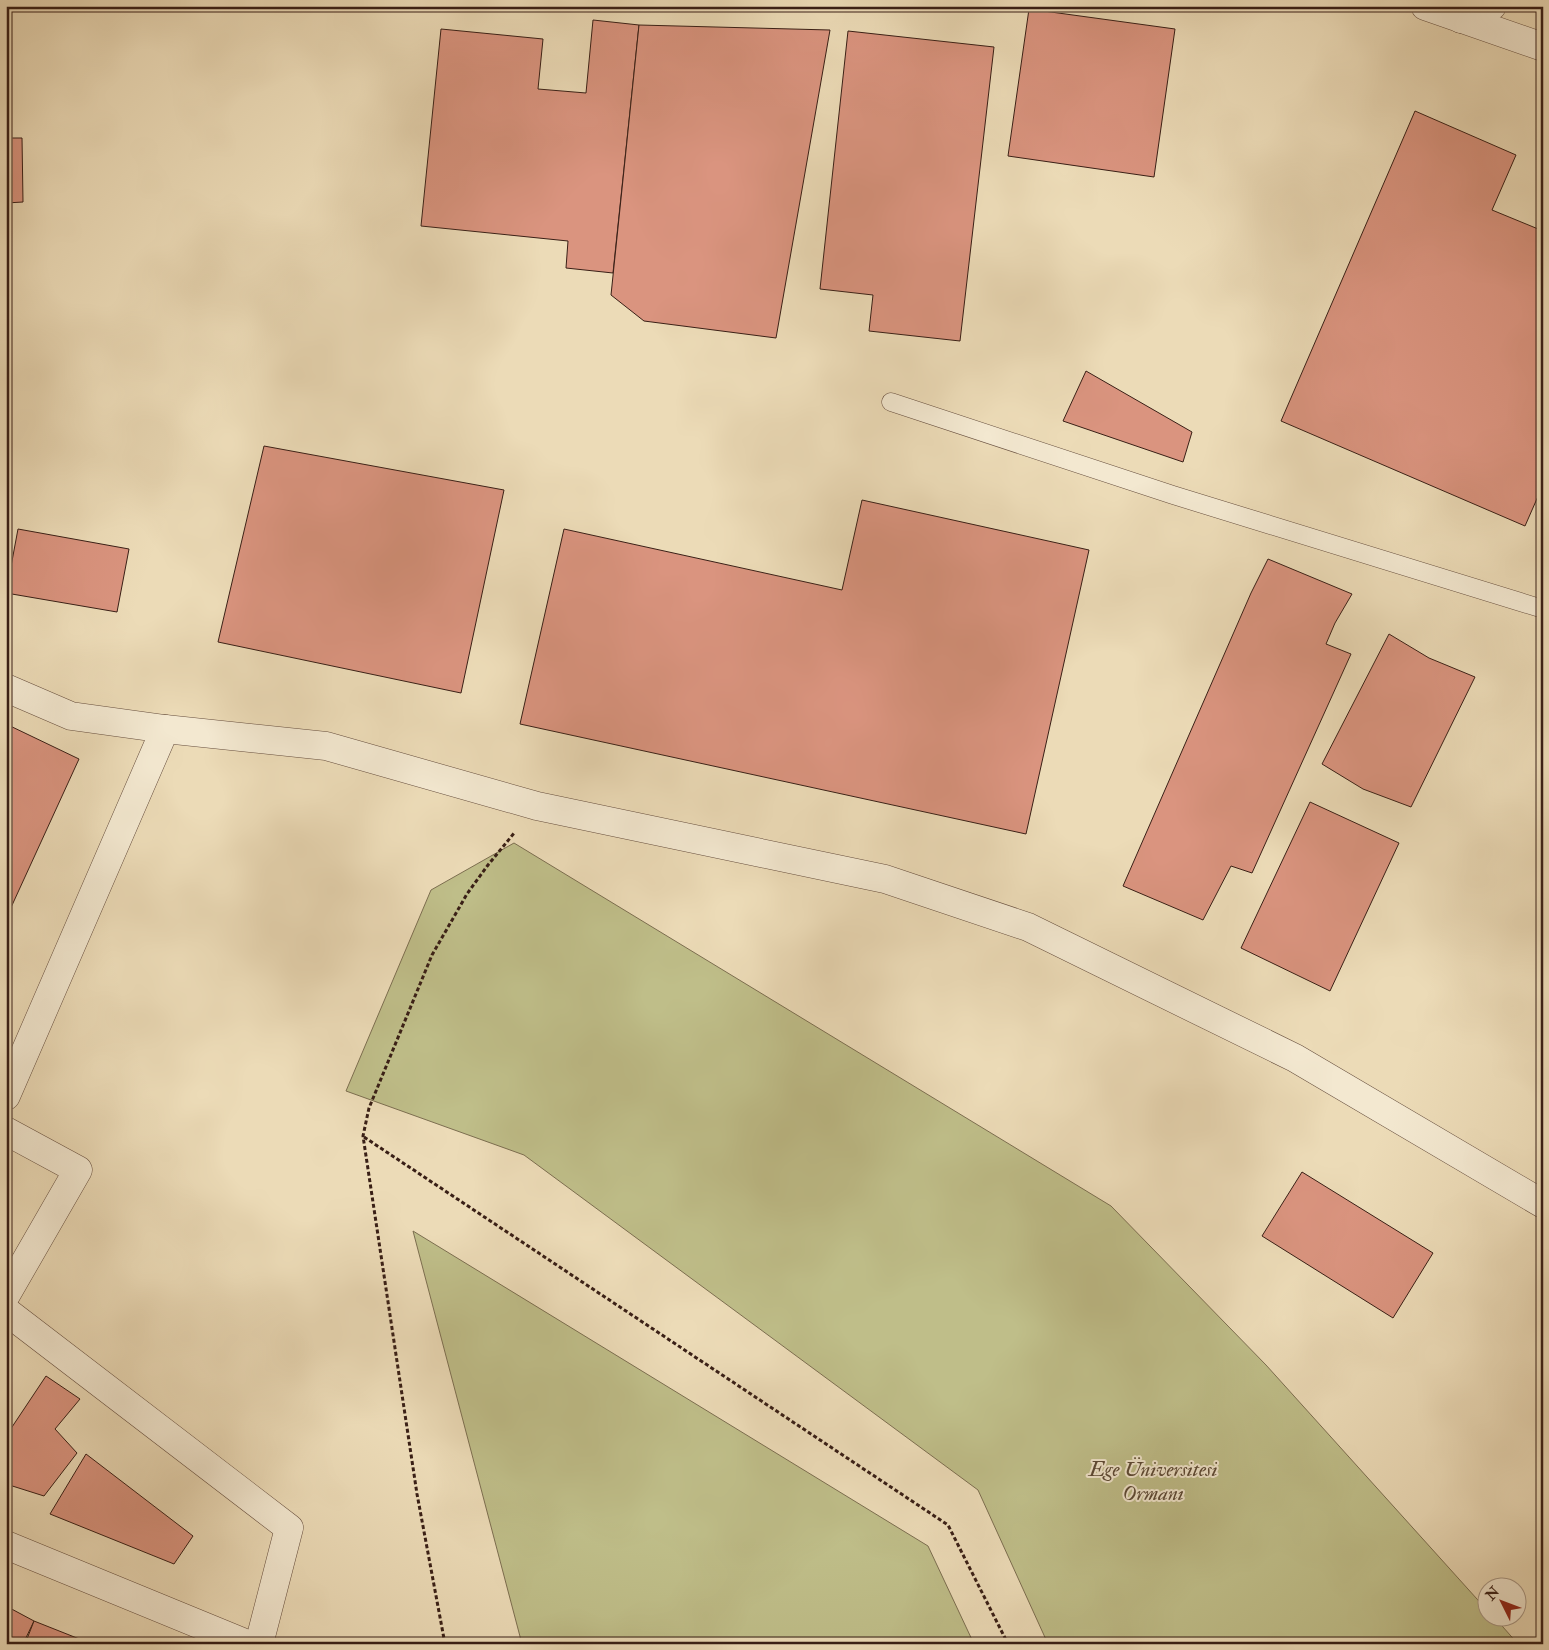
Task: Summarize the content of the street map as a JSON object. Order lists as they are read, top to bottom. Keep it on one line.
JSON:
{"parks":["Ege Üniversitesi Ormanı"],"north":"top left"}
